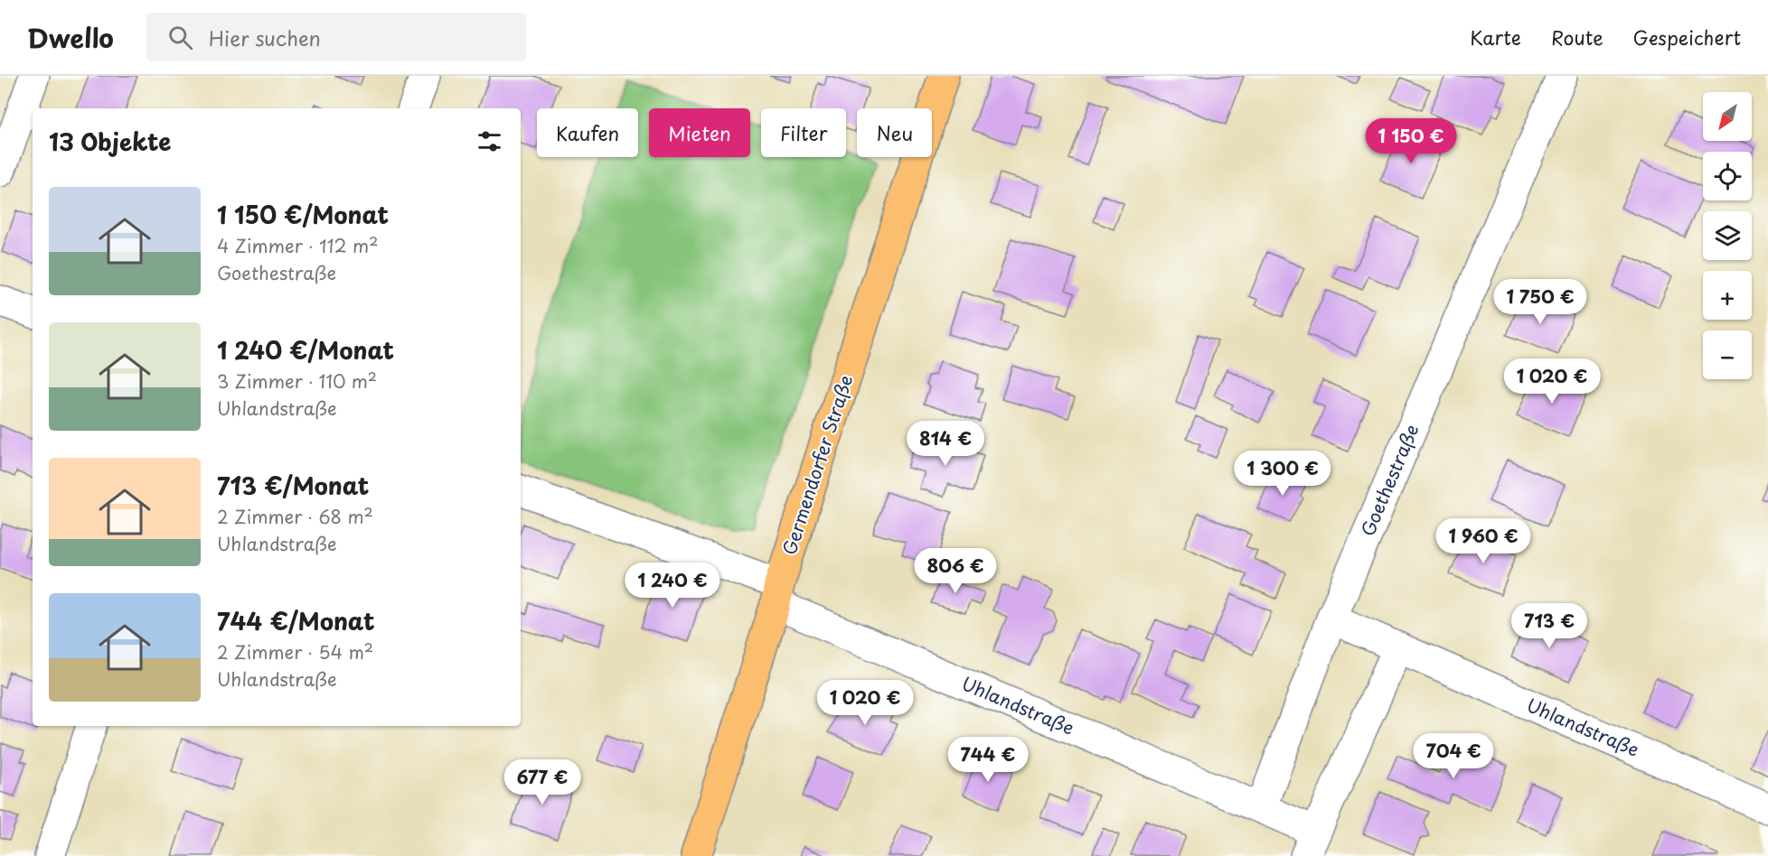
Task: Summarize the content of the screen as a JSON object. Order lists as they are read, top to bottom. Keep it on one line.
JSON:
{"streets":{"main road":["Germendorfer Straße"],"street":["Goethestraße","Uhlandstraße"]},"crossings":[["Germendorfer Straße","Uhlandstraße"],["Goethestraße","Uhlandstraße"]],"north":"bottom left","page":{"header":"Dwello","search":"Hier suchen","nav":["Karte","Route","Gespeichert"],"map_buttons":["+","−"],"chip":["Kaufen","Mieten","Filter","Neu"],"heading":"13 Objekte","price":["1 150 €","1 750 €","1 020 €","814 €","1 300 €","1 960 €","806 €","1 240 €","713 €","1 020 €","704 €","744 €","677 €"],"list":[{"name":"1 150 €/Monat","note":"4 Zimmer · 112 m² · Goethestraße"},{"name":"1 240 €/Monat","note":"3 Zimmer · 110 m² · Uhlandstraße"},{"name":"713 €/Monat","note":"2 Zimmer · 68 m² · Uhlandstraße"},{"name":"744 €/Monat","note":"2 Zimmer · 54 m² · Uhlandstraße"}]}}
